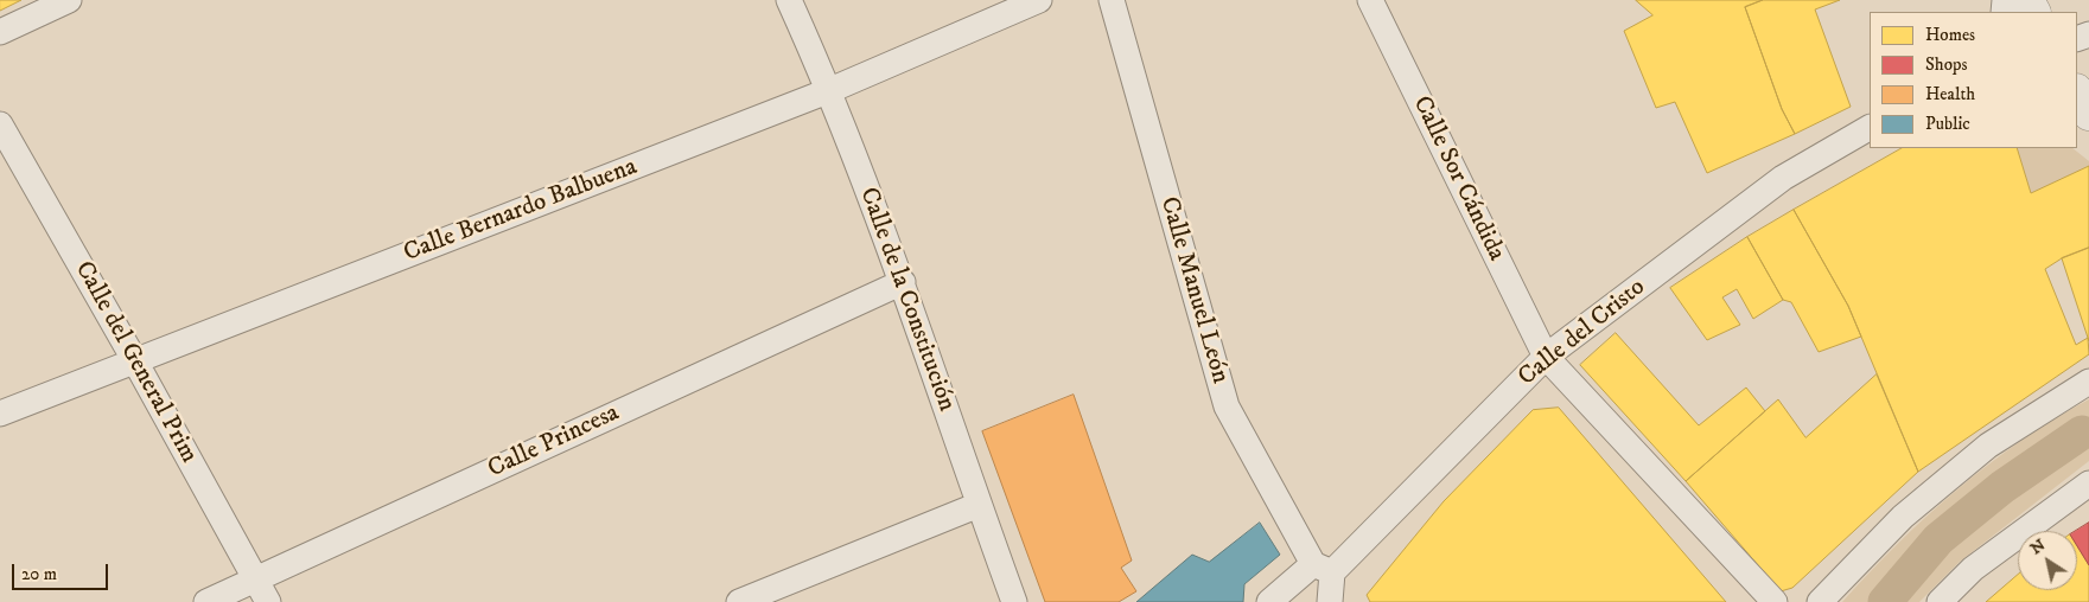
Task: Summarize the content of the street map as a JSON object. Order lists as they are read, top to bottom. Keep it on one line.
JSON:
{"streets":{"street":["Calle Sor Cándida","Calle Bernardo Balbuena","Calle Manuel León","Calle de la Constitución","Calle del Cristo","Calle del General Prim","Calle Princesa"]},"crossings":[["Calle Sor Cándida","Calle del Cristo"],["Calle Bernardo Balbuena","Calle de la Constitución"],["Calle Bernardo Balbuena","Calle del General Prim"],["Calle Manuel León","Calle del Cristo"],["Calle de la Constitución","Calle Princesa"],["Calle del General Prim","Calle Princesa"]],"legend":["Homes","Shops","Health","Public"],"scale_bar":"20 m","north":"top left"}
